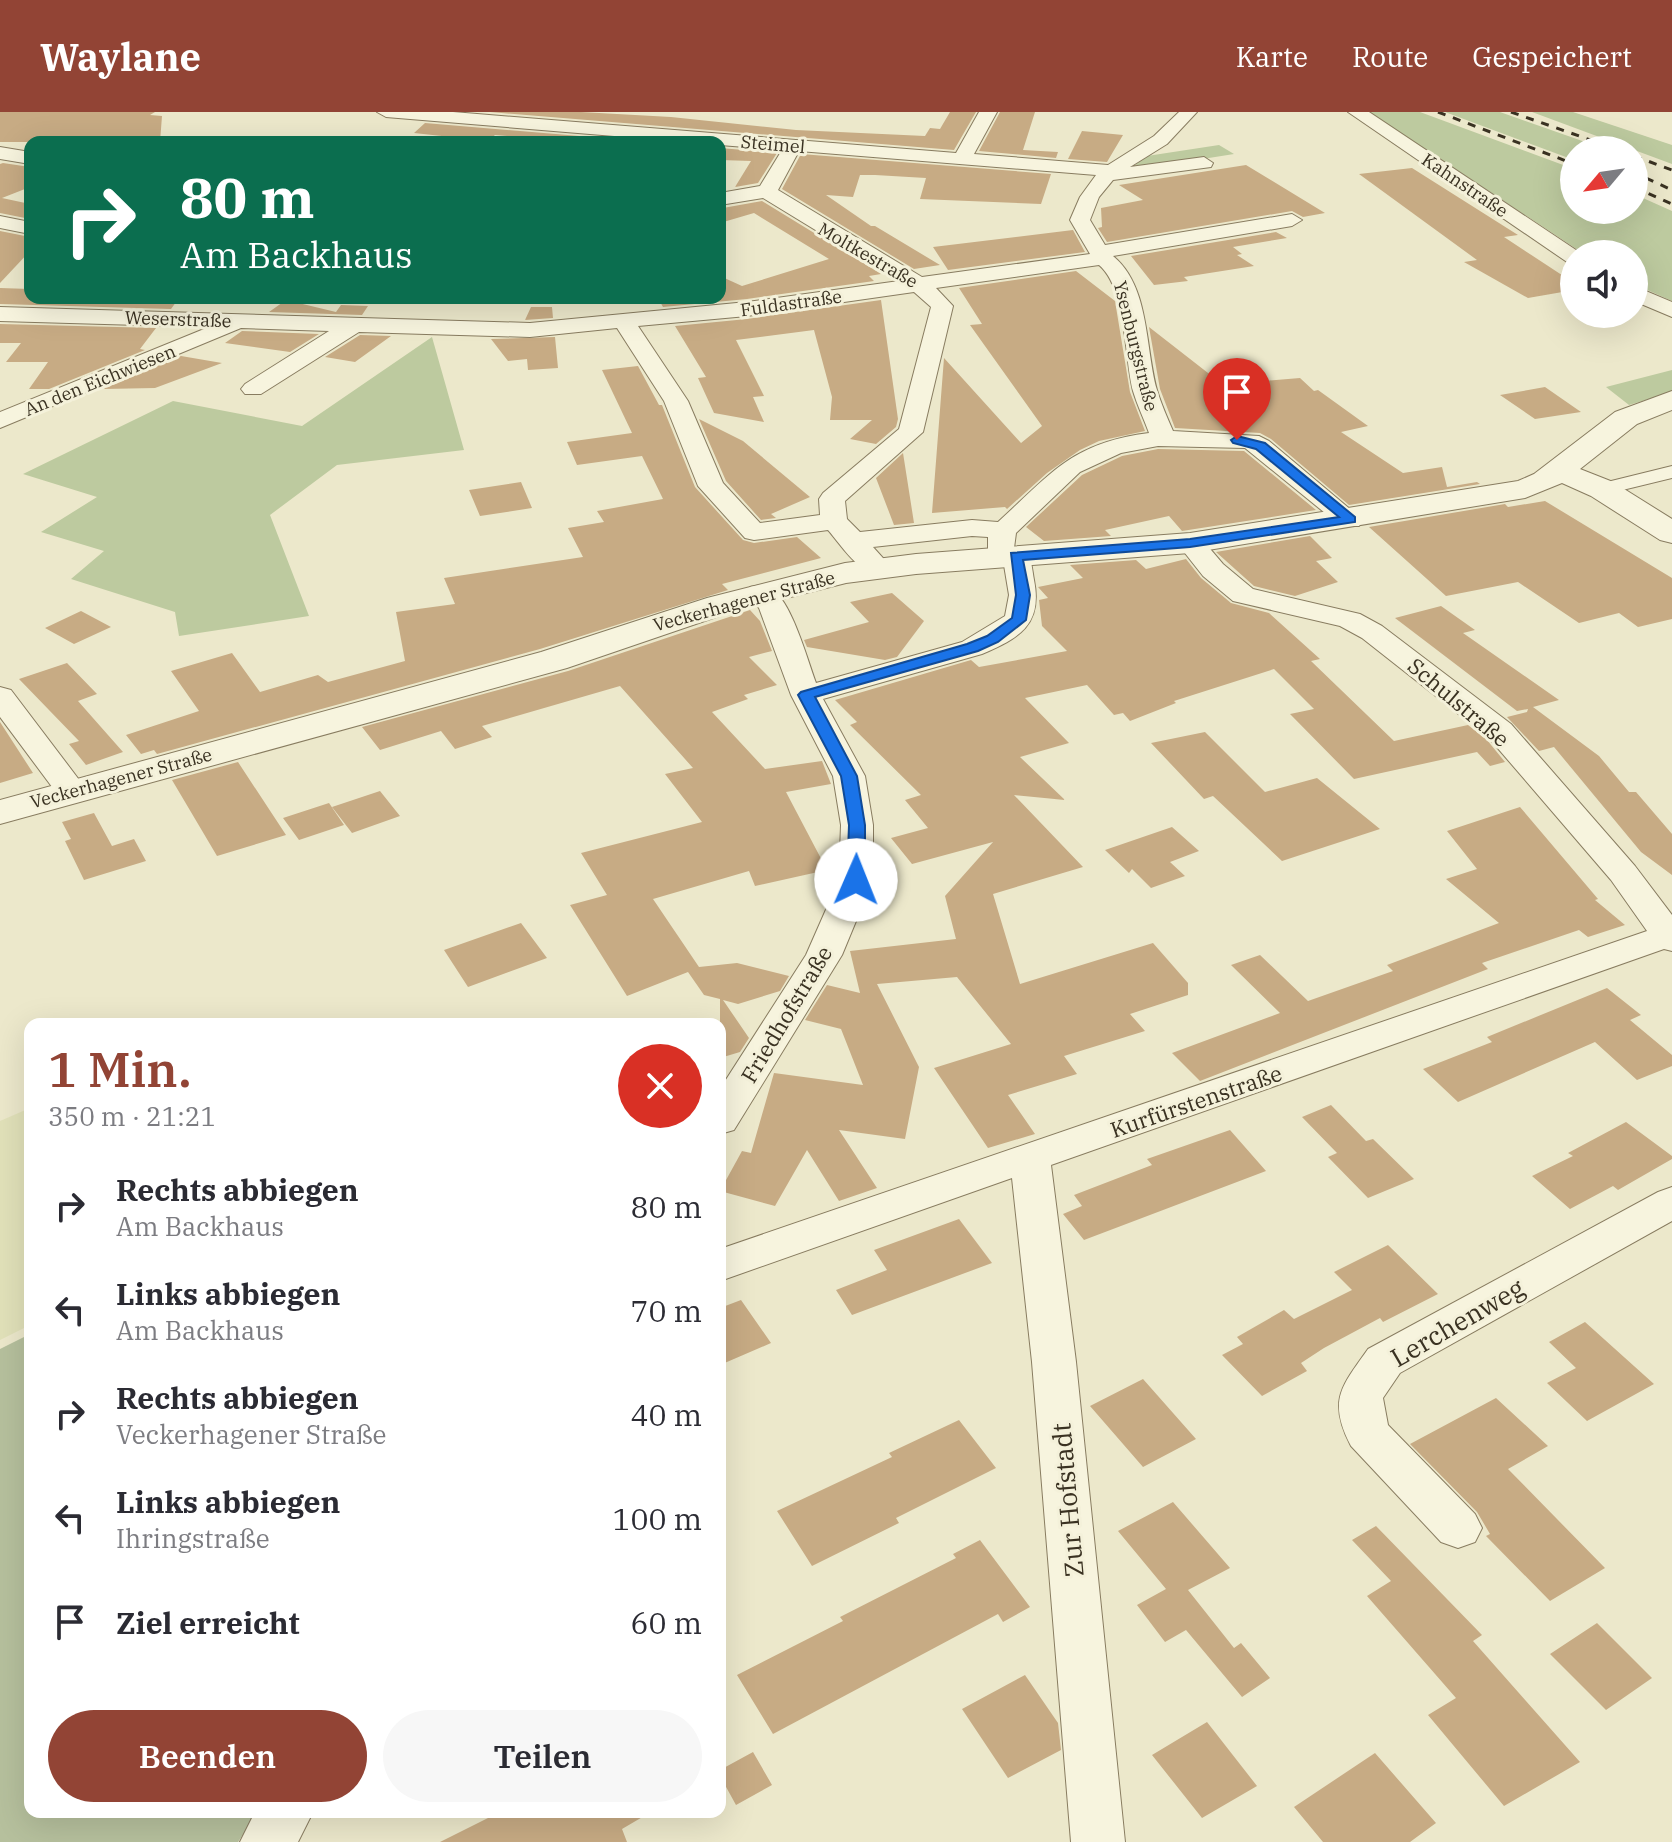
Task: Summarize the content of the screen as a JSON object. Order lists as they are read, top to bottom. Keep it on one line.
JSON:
{"streets":{"street":["Steimel","Kahnstraße","Moltkestraße","Fuldastraße","Weserstraße","Ysenburgstraße","An den Eichwiesen","Veckerhagener Straße","Schulstraße","Friedhofstraße","Kurfürstenstraße","Lerchenweg","Zur Hofstadt"]},"crossings":[["Steimel","Ysenburgstraße"],["Moltkestraße","Fuldastraße"],["Fuldastraße","Weserstraße"],["Fuldastraße","Ysenburgstraße"],["Weserstraße","An den Eichwiesen"],["Veckerhagener Straße","Schulstraße"],["Veckerhagener Straße","Friedhofstraße"],["Schulstraße","Kurfürstenstraße"],["Kurfürstenstraße","Zur Hofstadt"]],"north":"bottom left","page":{"header":"Waylane","nav":["Karte","Route","Gespeichert"],"turn":["80 m","Am Backhaus"],"heading":["1 Min.","350 m · 21:21"],"list":[{"name":"Rechts abbiegen","note":"Am Backhaus","value":"80 m"},{"name":"Links abbiegen","note":"Am Backhaus","value":"70 m"},{"name":"Rechts abbiegen","note":"Veckerhagener Straße","value":"40 m"},{"name":"Links abbiegen","note":"Ihringstraße","value":"100 m"},{"name":"Ziel erreicht","value":"60 m"}],"buttons":["Beenden","Teilen"]}}
